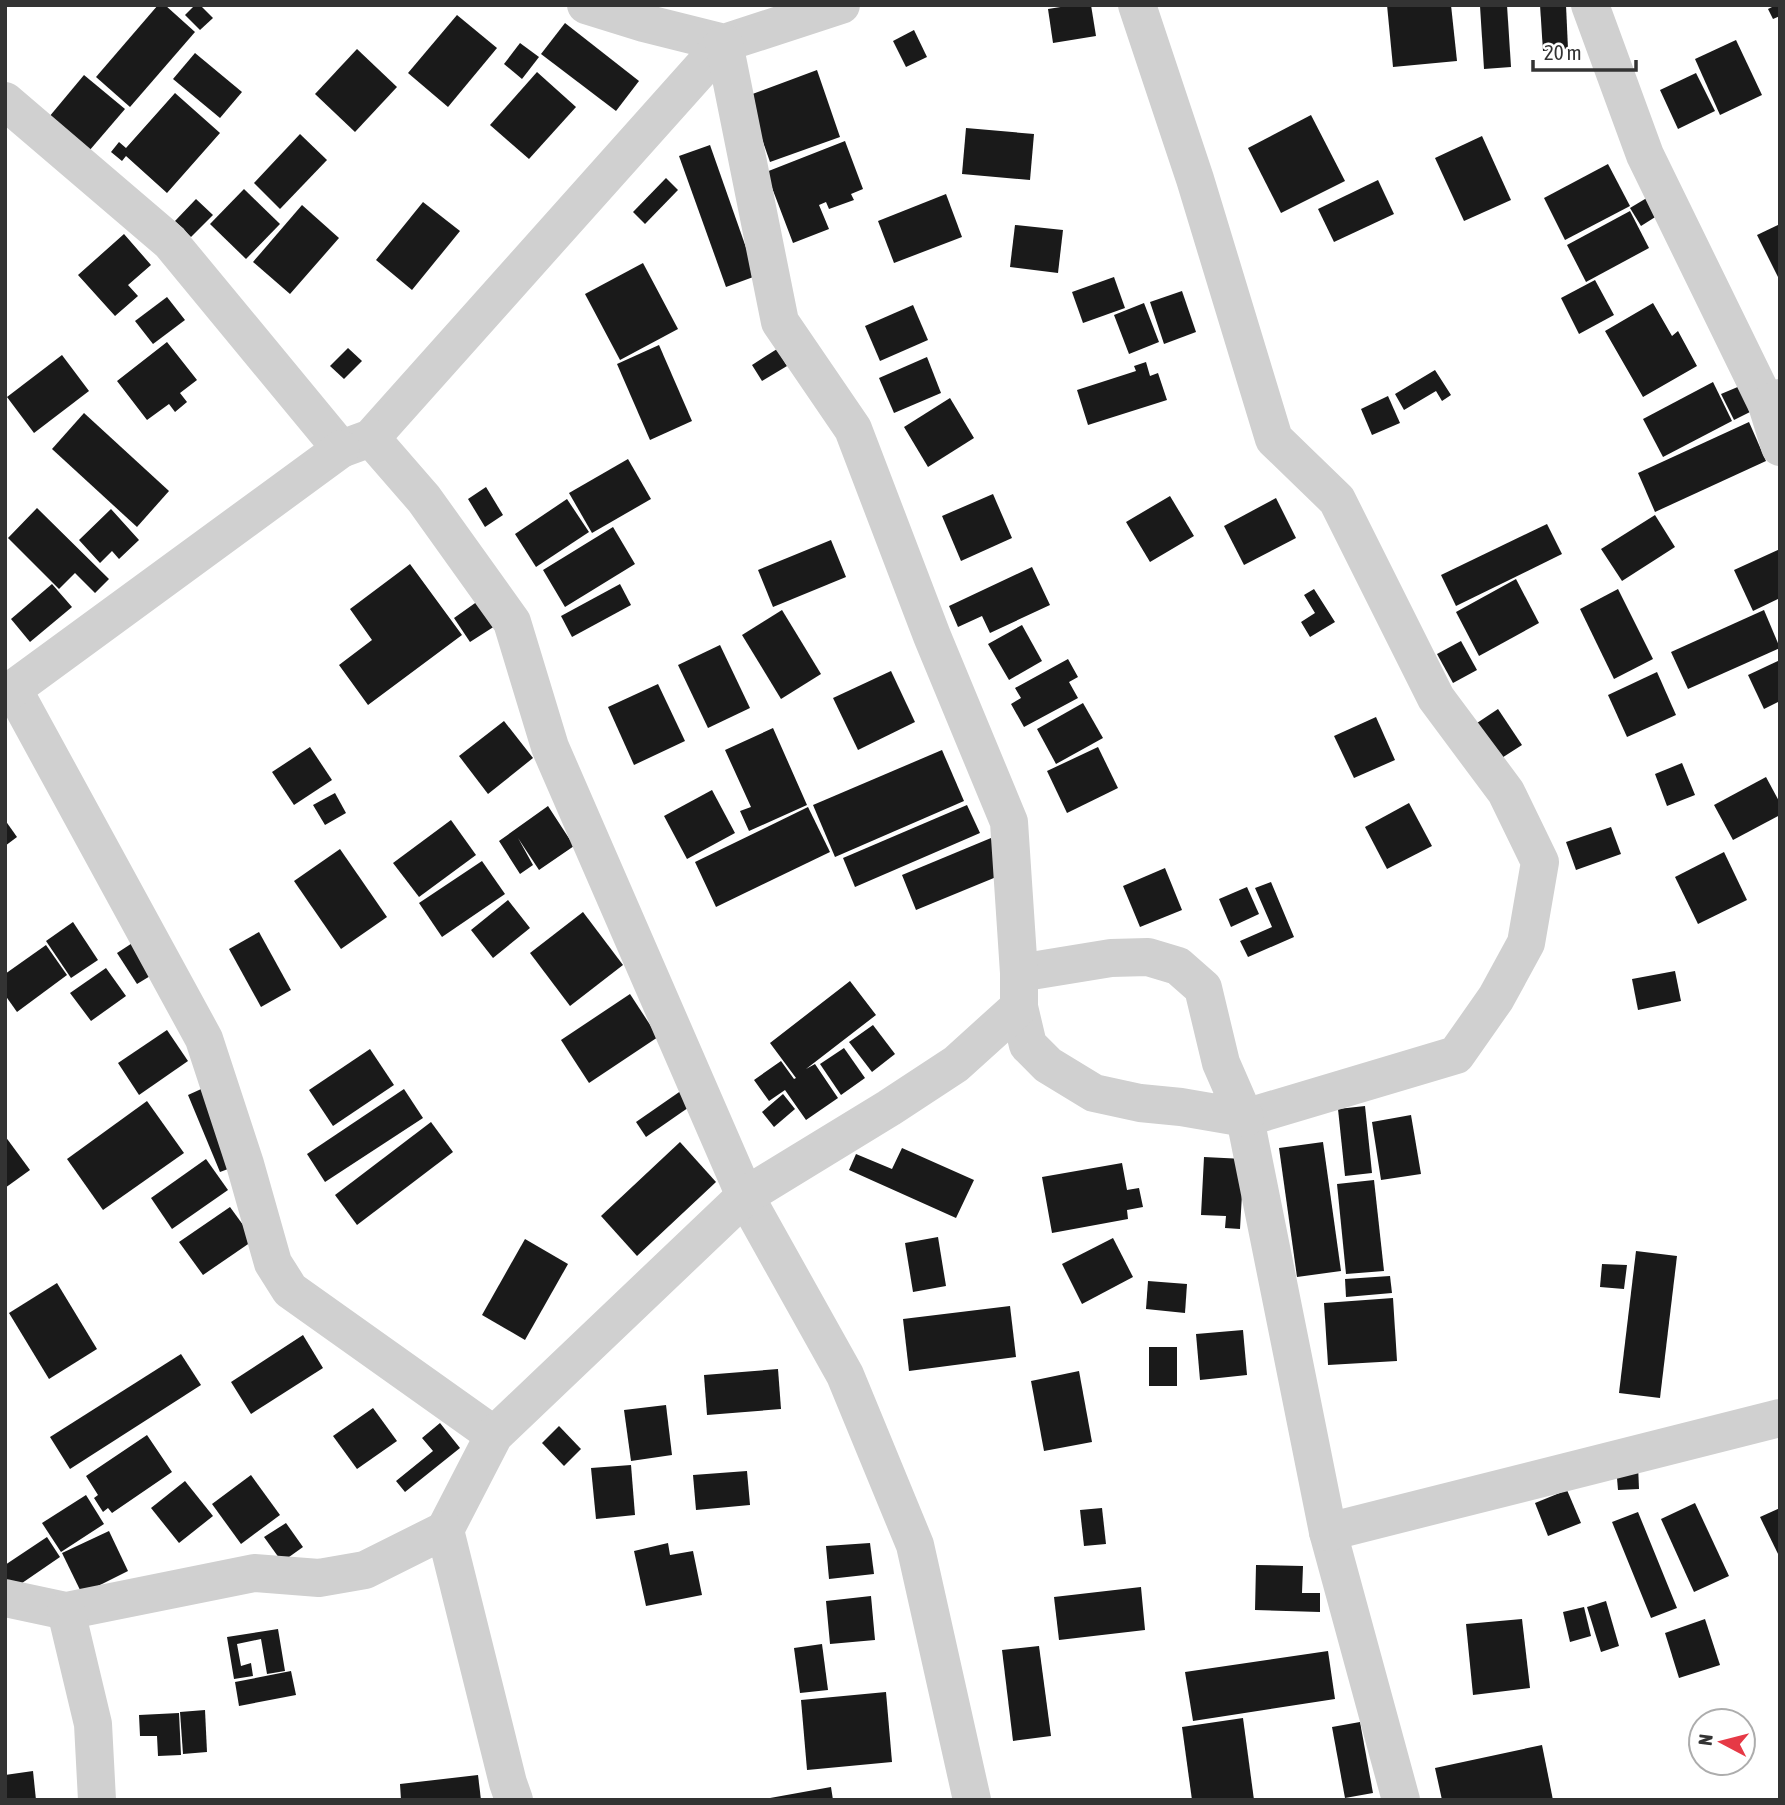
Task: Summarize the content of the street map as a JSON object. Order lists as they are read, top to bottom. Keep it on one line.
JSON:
{"scale_bar":"20 m","north":"left"}
